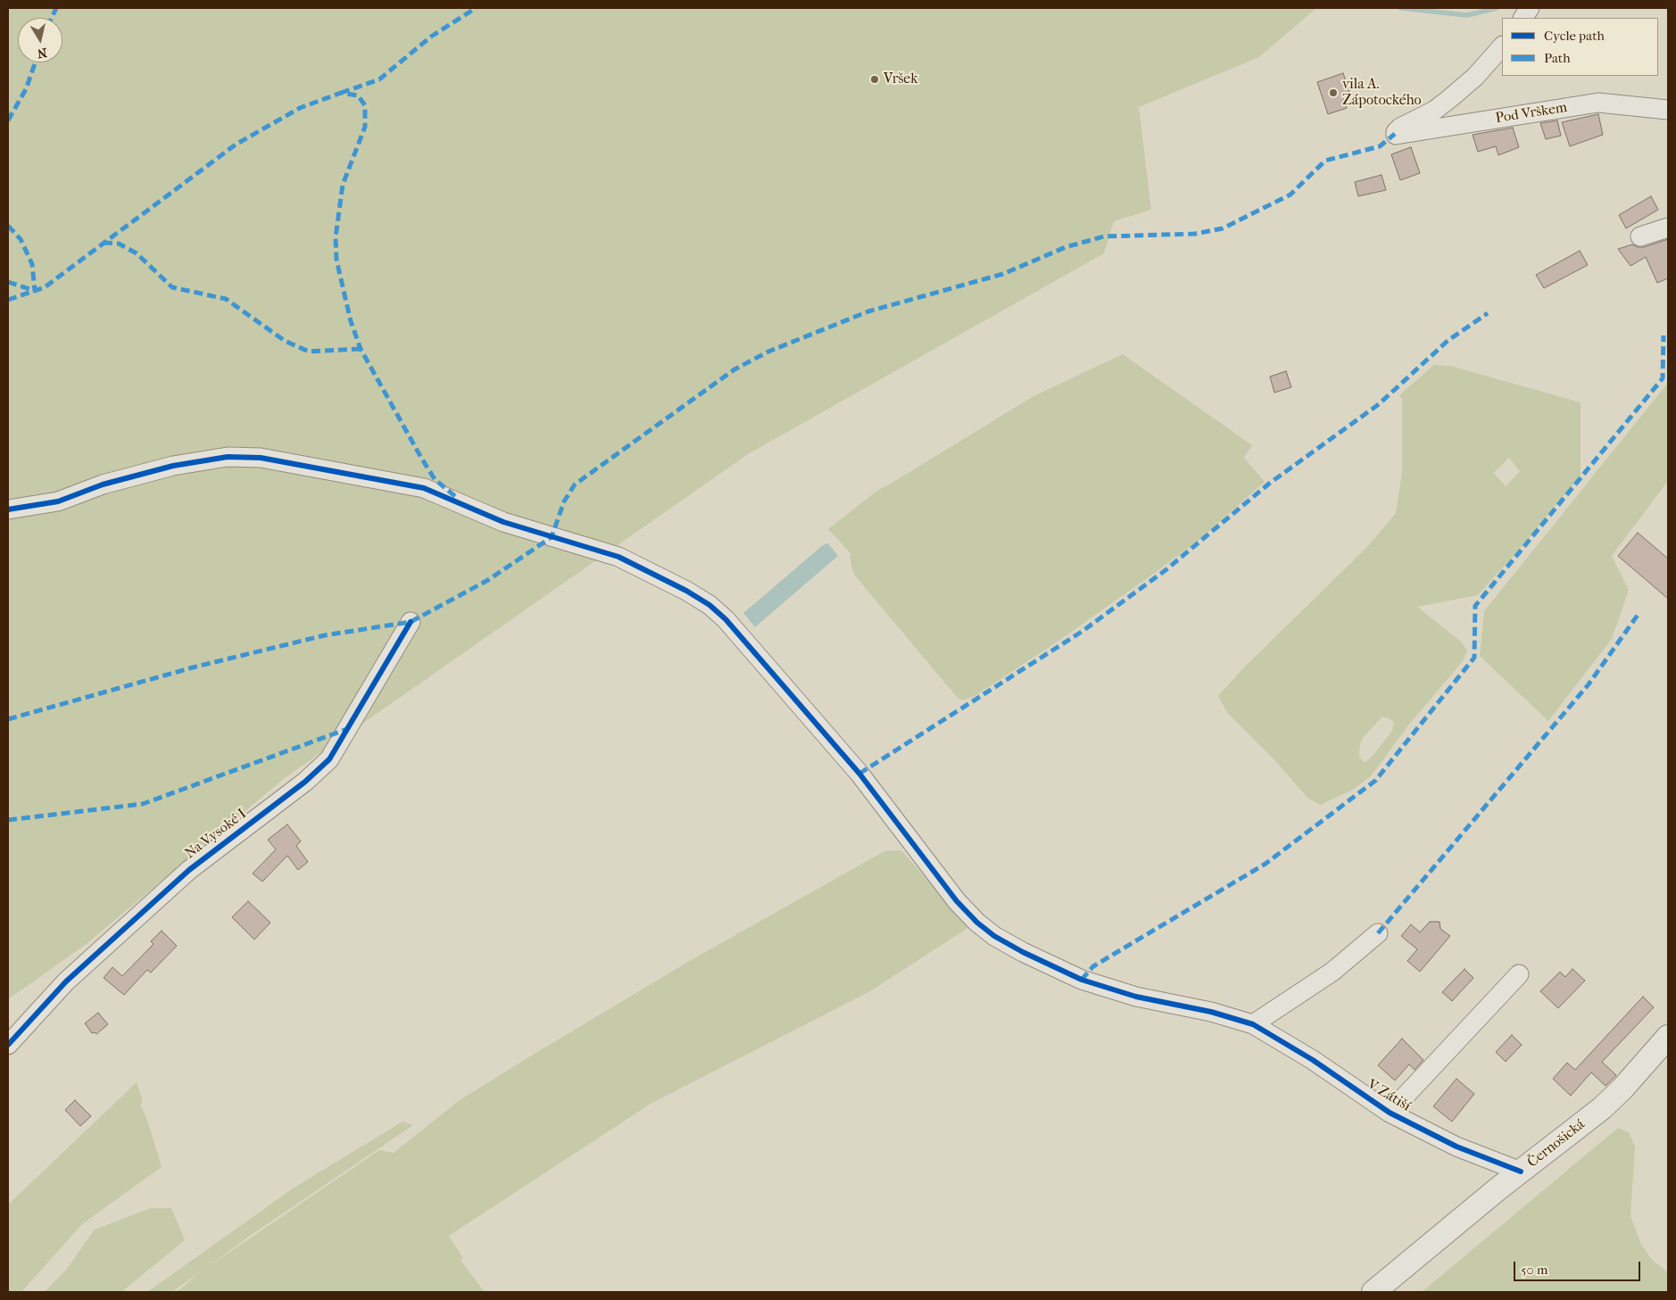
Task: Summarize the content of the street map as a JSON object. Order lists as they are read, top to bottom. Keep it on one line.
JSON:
{"streets":{"street":["Pod Vrškem","Na Vysoké I","V Zátiší","Černošická"]},"crossings":[["V Zátiší","Černošická"]],"places":["Vršek","vila A. Zápotockého"],"legend":["Cycle path","Path"],"scale_bar":"50 m","north":"bottom"}
